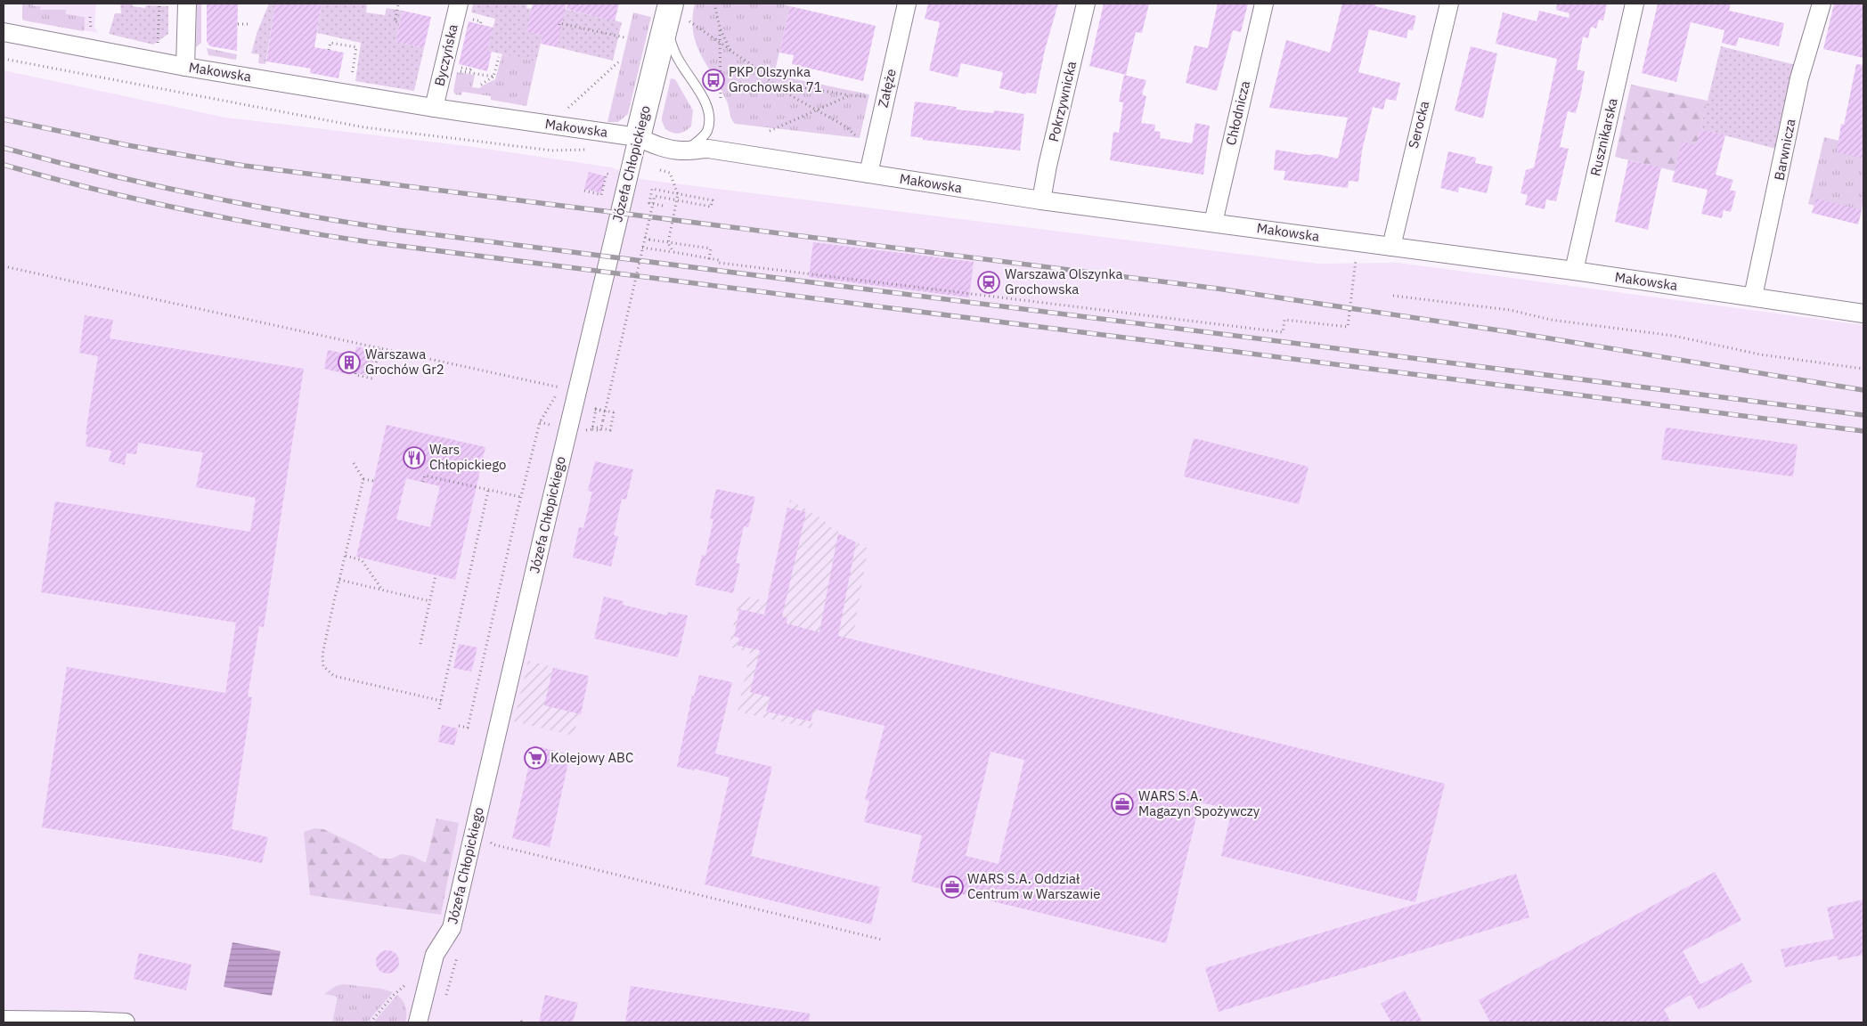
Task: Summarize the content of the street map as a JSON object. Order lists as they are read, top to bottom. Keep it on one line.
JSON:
{"streets":{"street":["Byczyńska","Makowska","Załęże","Pokrzywnicka","Chłodnicza","Serocka","Rusznikarska","Barwnicza","Józefa Chłopickiego"]},"crossings":[["Byczyńska","Makowska"],["Makowska","Załęże"],["Makowska","Pokrzywnicka"],["Makowska","Chłodnicza"],["Makowska","Serocka"],["Makowska","Rusznikarska"],["Makowska","Barwnicza"],["Makowska","Józefa Chłopickiego"]],"places":{"bus stop":["PKP Olszynka Grochowska 71"],"station":["Warszawa Olszynka Grochowska"],"building":["Warszawa Grochów Gr2"],"restaurant":["Wars Chłopickiego"],"supermarket":["Kolejowy ABC"],"office":["WARS S.A. Magazyn Spożywczy","WARS S.A. Oddział Centrum w Warszawie"]}}
